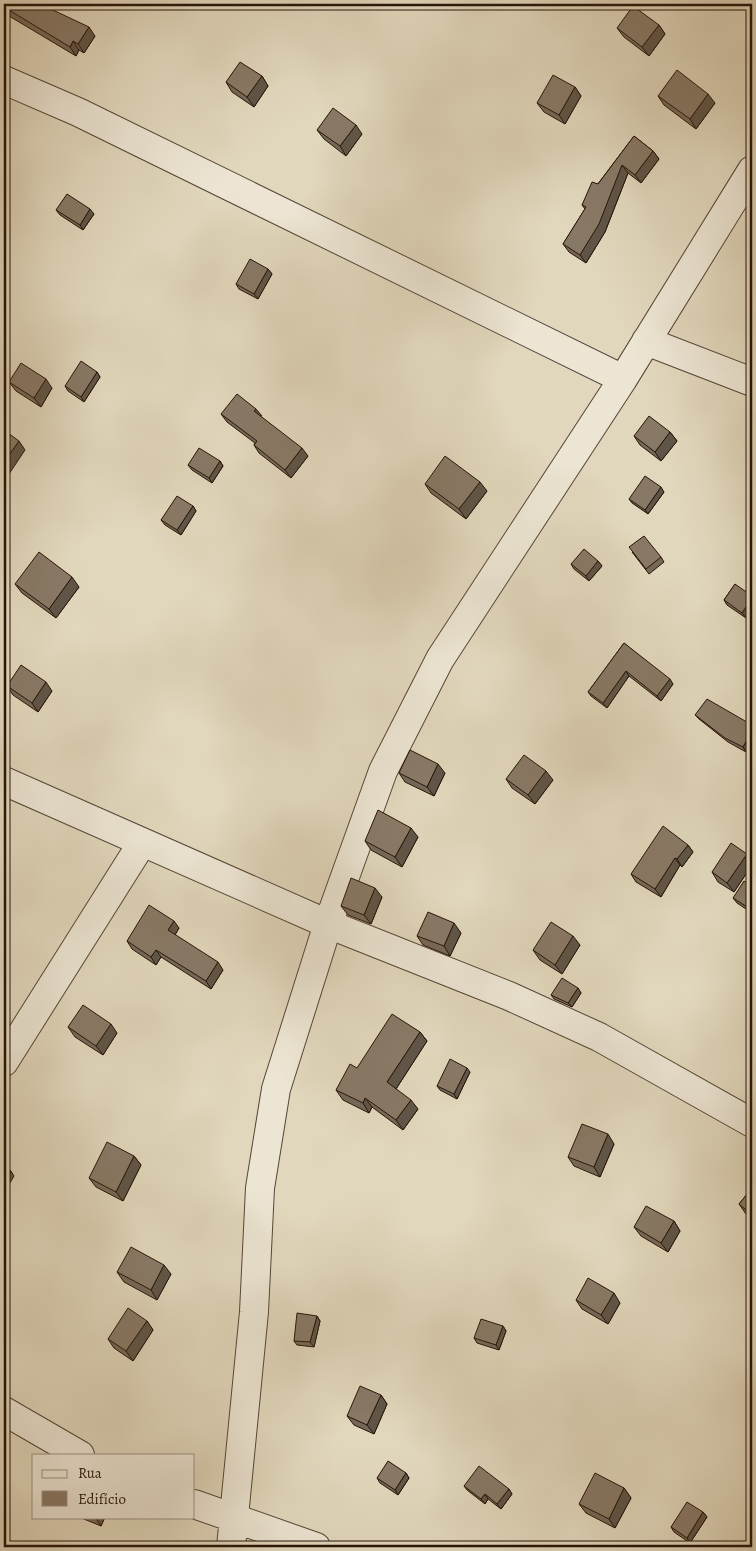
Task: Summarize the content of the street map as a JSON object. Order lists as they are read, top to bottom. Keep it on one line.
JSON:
{"legend":["Rua","Edifício"]}
